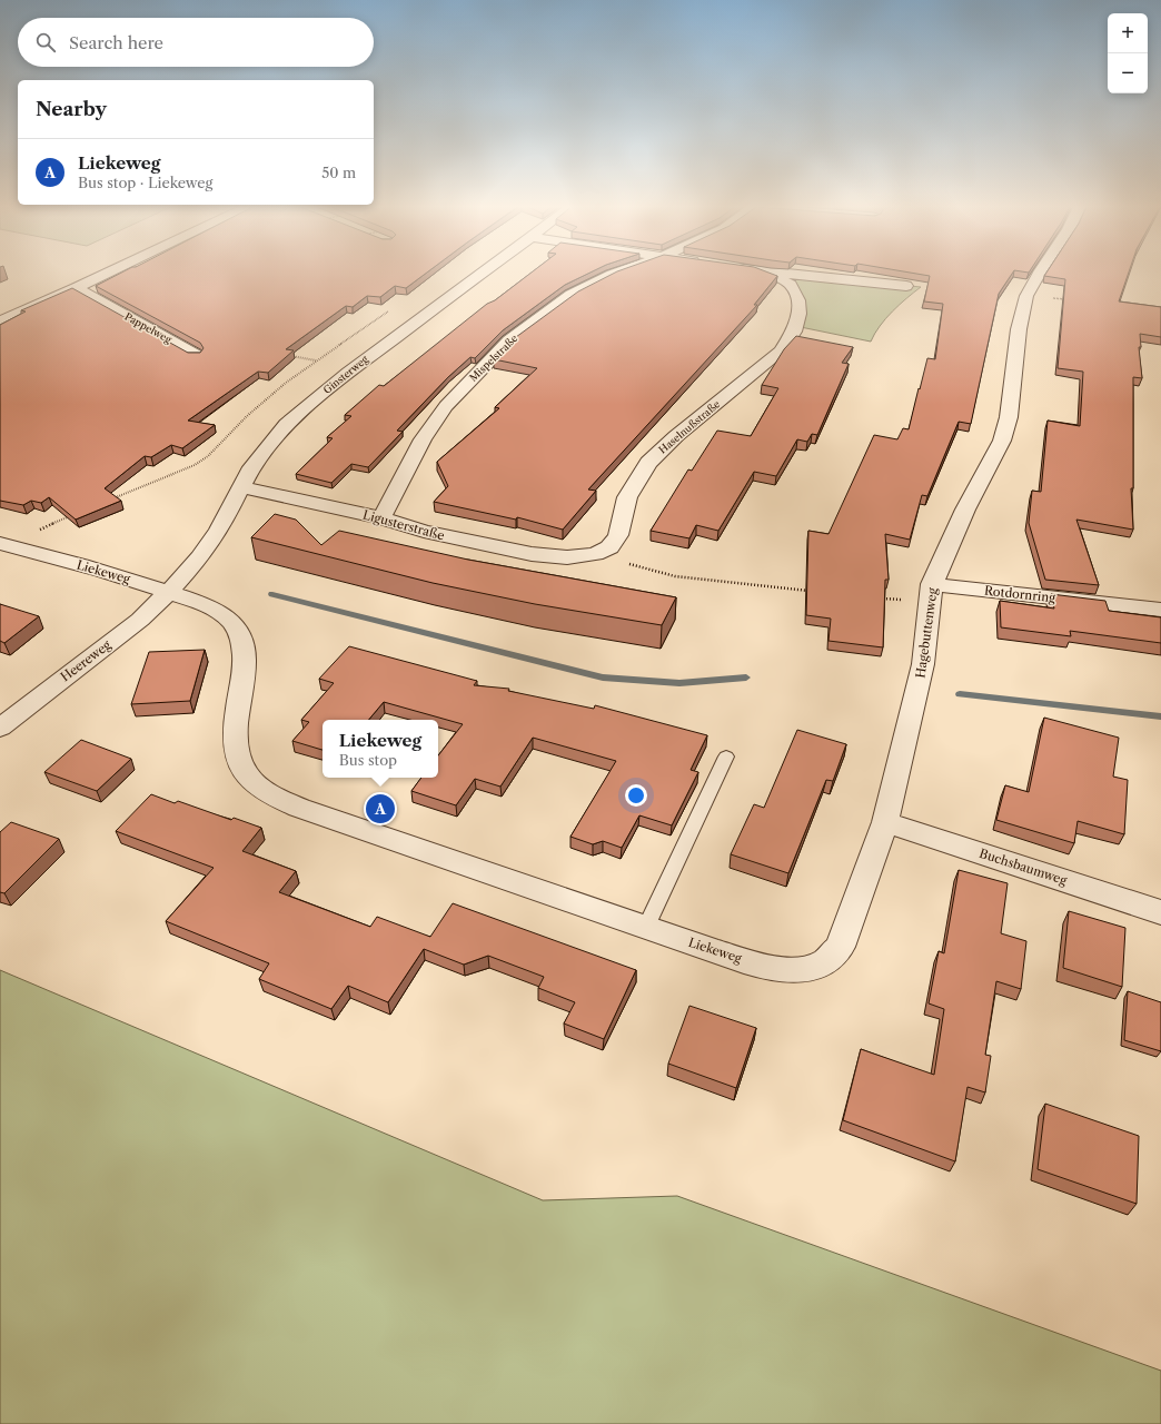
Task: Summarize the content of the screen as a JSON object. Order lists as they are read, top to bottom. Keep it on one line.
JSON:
{"streets":{"street":["Pappelweg","Mispelstraße","Ginsterweg","Haselnußstraße","Ligusterstraße","Liekeweg","Rotdornring","Hagebuttenweg","Heereweg","Buchsbaumweg"]},"crossings":[["Mispelstraße","Ligusterstraße"],["Ginsterweg","Ligusterstraße"],["Ginsterweg","Liekeweg"],["Ginsterweg","Heereweg"],["Haselnußstraße","Ligusterstraße"],["Liekeweg","Hagebuttenweg"],["Liekeweg","Heereweg"],["Rotdornring","Hagebuttenweg"],["Hagebuttenweg","Buchsbaumweg"]],"page":{"map_buttons":["+","−"],"search":"Search here","heading":"Nearby","list":[{"mark":"A","name":"Liekeweg","note":"Bus stop · Liekeweg","value":"50 m"}],"popup":["Liekeweg","Bus stop"],"pins":"A"}}
